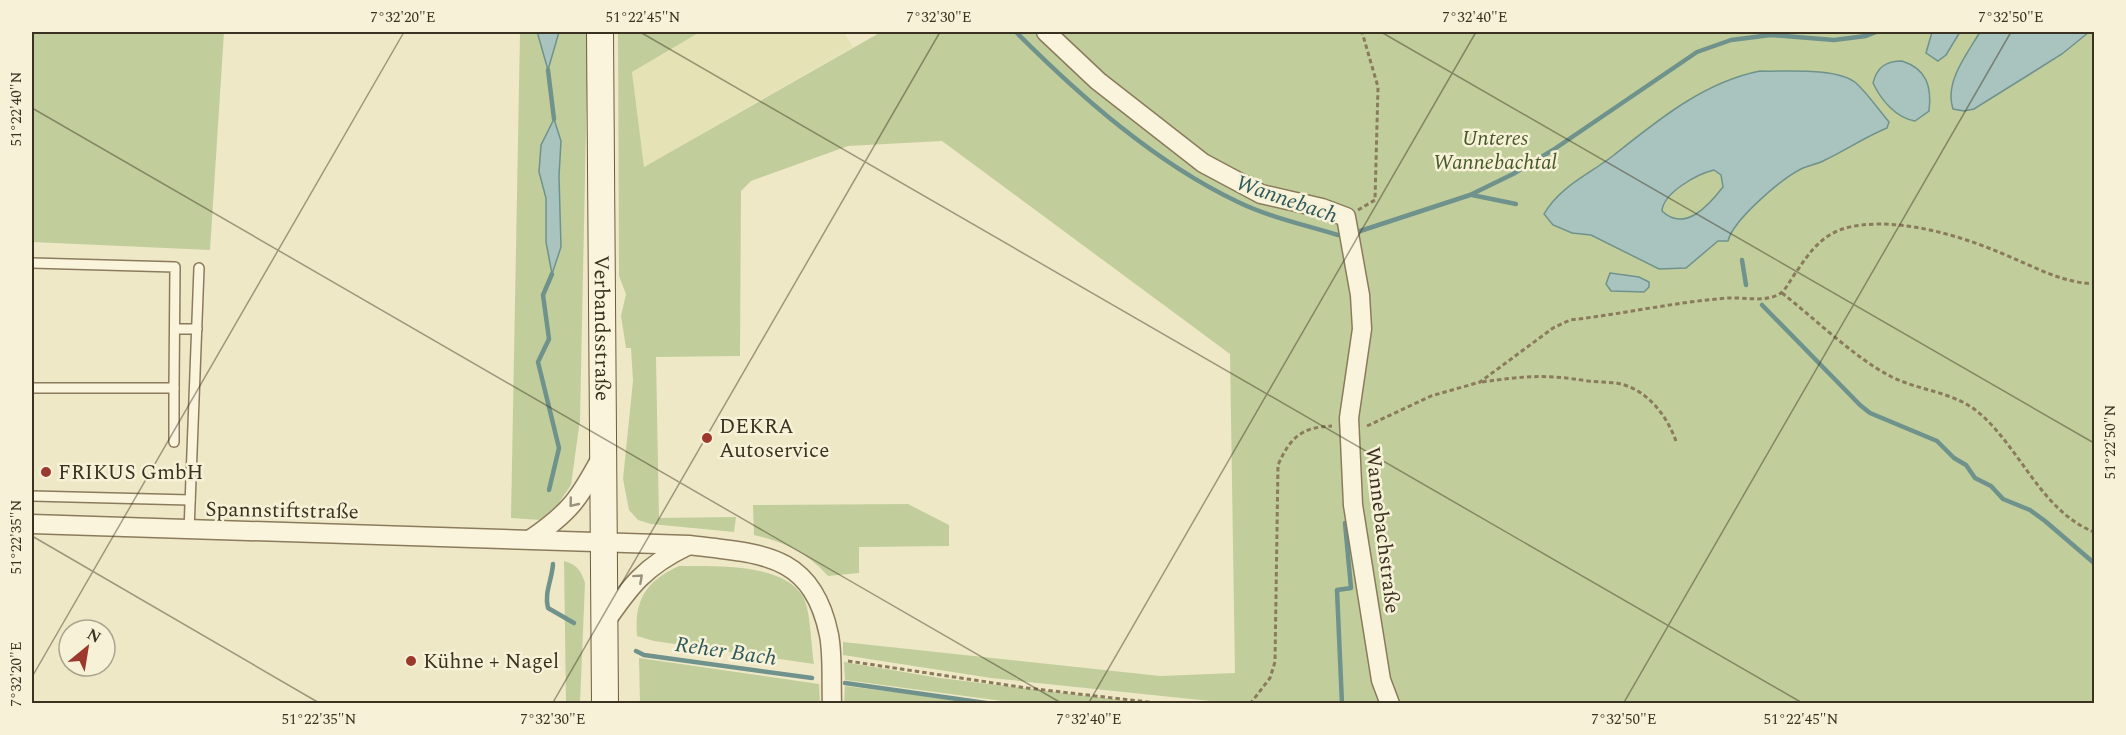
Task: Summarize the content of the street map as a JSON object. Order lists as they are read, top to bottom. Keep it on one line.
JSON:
{"streets":{"main road":["Verbandsstraße"],"street":["Spannstiftstraße","Wannebachstraße"]},"crossings":[["Verbandsstraße","Spannstiftstraße"]],"water":["Wannebach","Reher Bach"],"parks":["Unteres Wannebachtal"],"places":["DEKRA Autoservice","FRIKUS GmbH","Kühne + Nagel"],"north":"top right","coordinates":["7°32'20\"E","51°22'45\"N","7°32'30\"E","7°32'40\"E","7°32'50\"E","51°22'40\"N","51°22'50\"N","51°22'35\"N"]}
